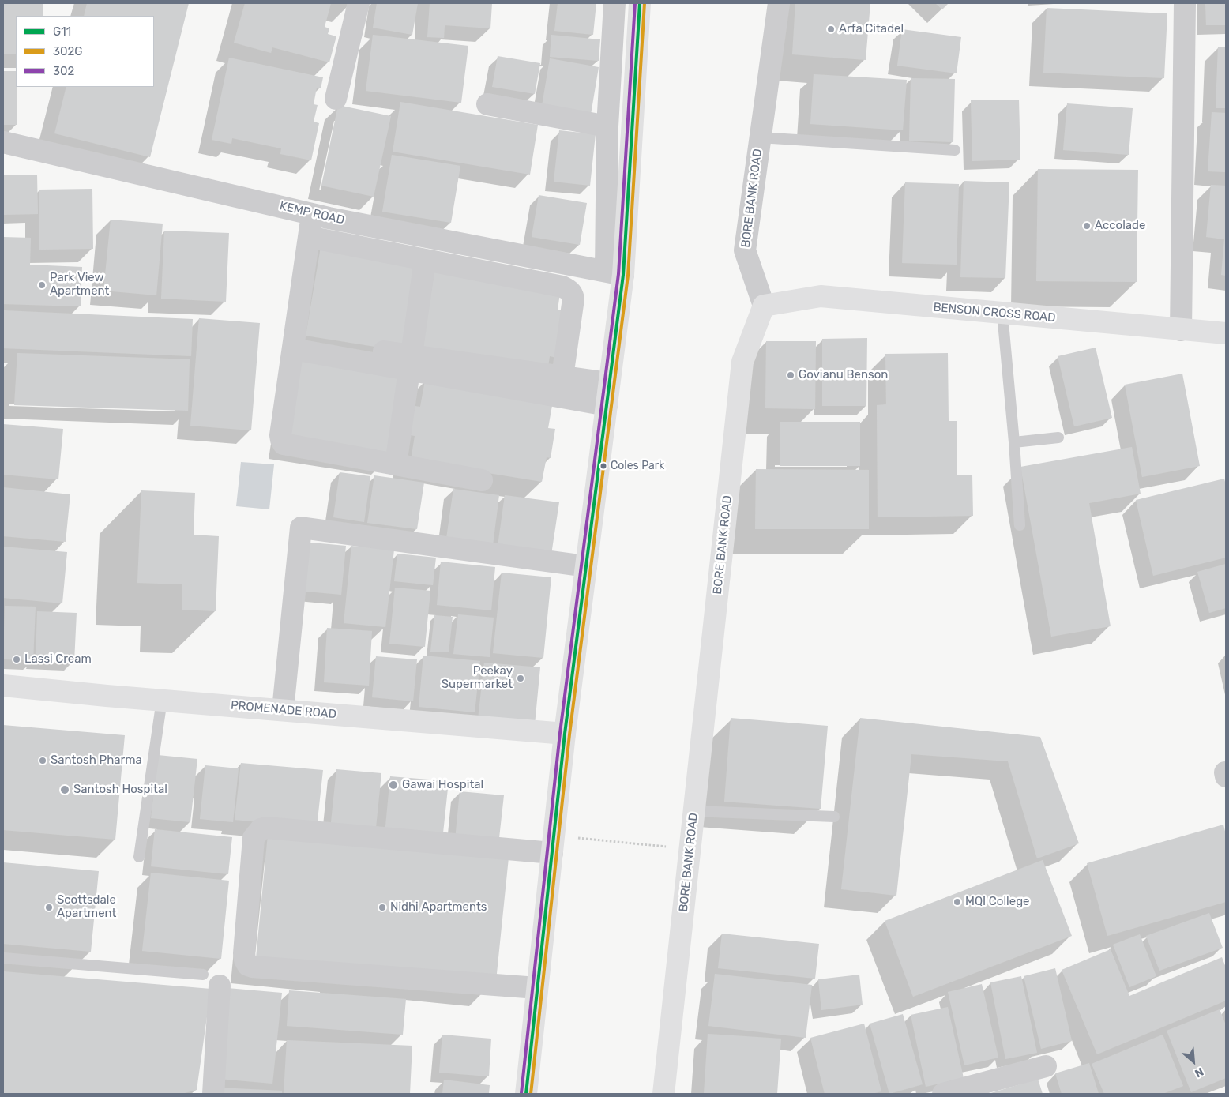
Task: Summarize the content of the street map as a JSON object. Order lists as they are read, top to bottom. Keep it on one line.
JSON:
{"streets":{"street":["BORE BANK ROAD","KEMP ROAD","BENSON CROSS ROAD","PROMENADE ROAD"]},"crossings":[["BORE BANK ROAD","BENSON CROSS ROAD"]],"places":["Arfa Citadel","Accolade","Park View Apartment","Govianu Benson","Coles Park","Lassi Cream","Peekay Supermarket","Santosh Pharma","Gawai Hospital","Santosh Hospital","MQI College","Scottsdale Apartment","Nidhi Apartments"],"lines":["transit line G11","transit line 302G","transit line 302"],"legend":["G11","302G","302"],"north":"bottom right"}
